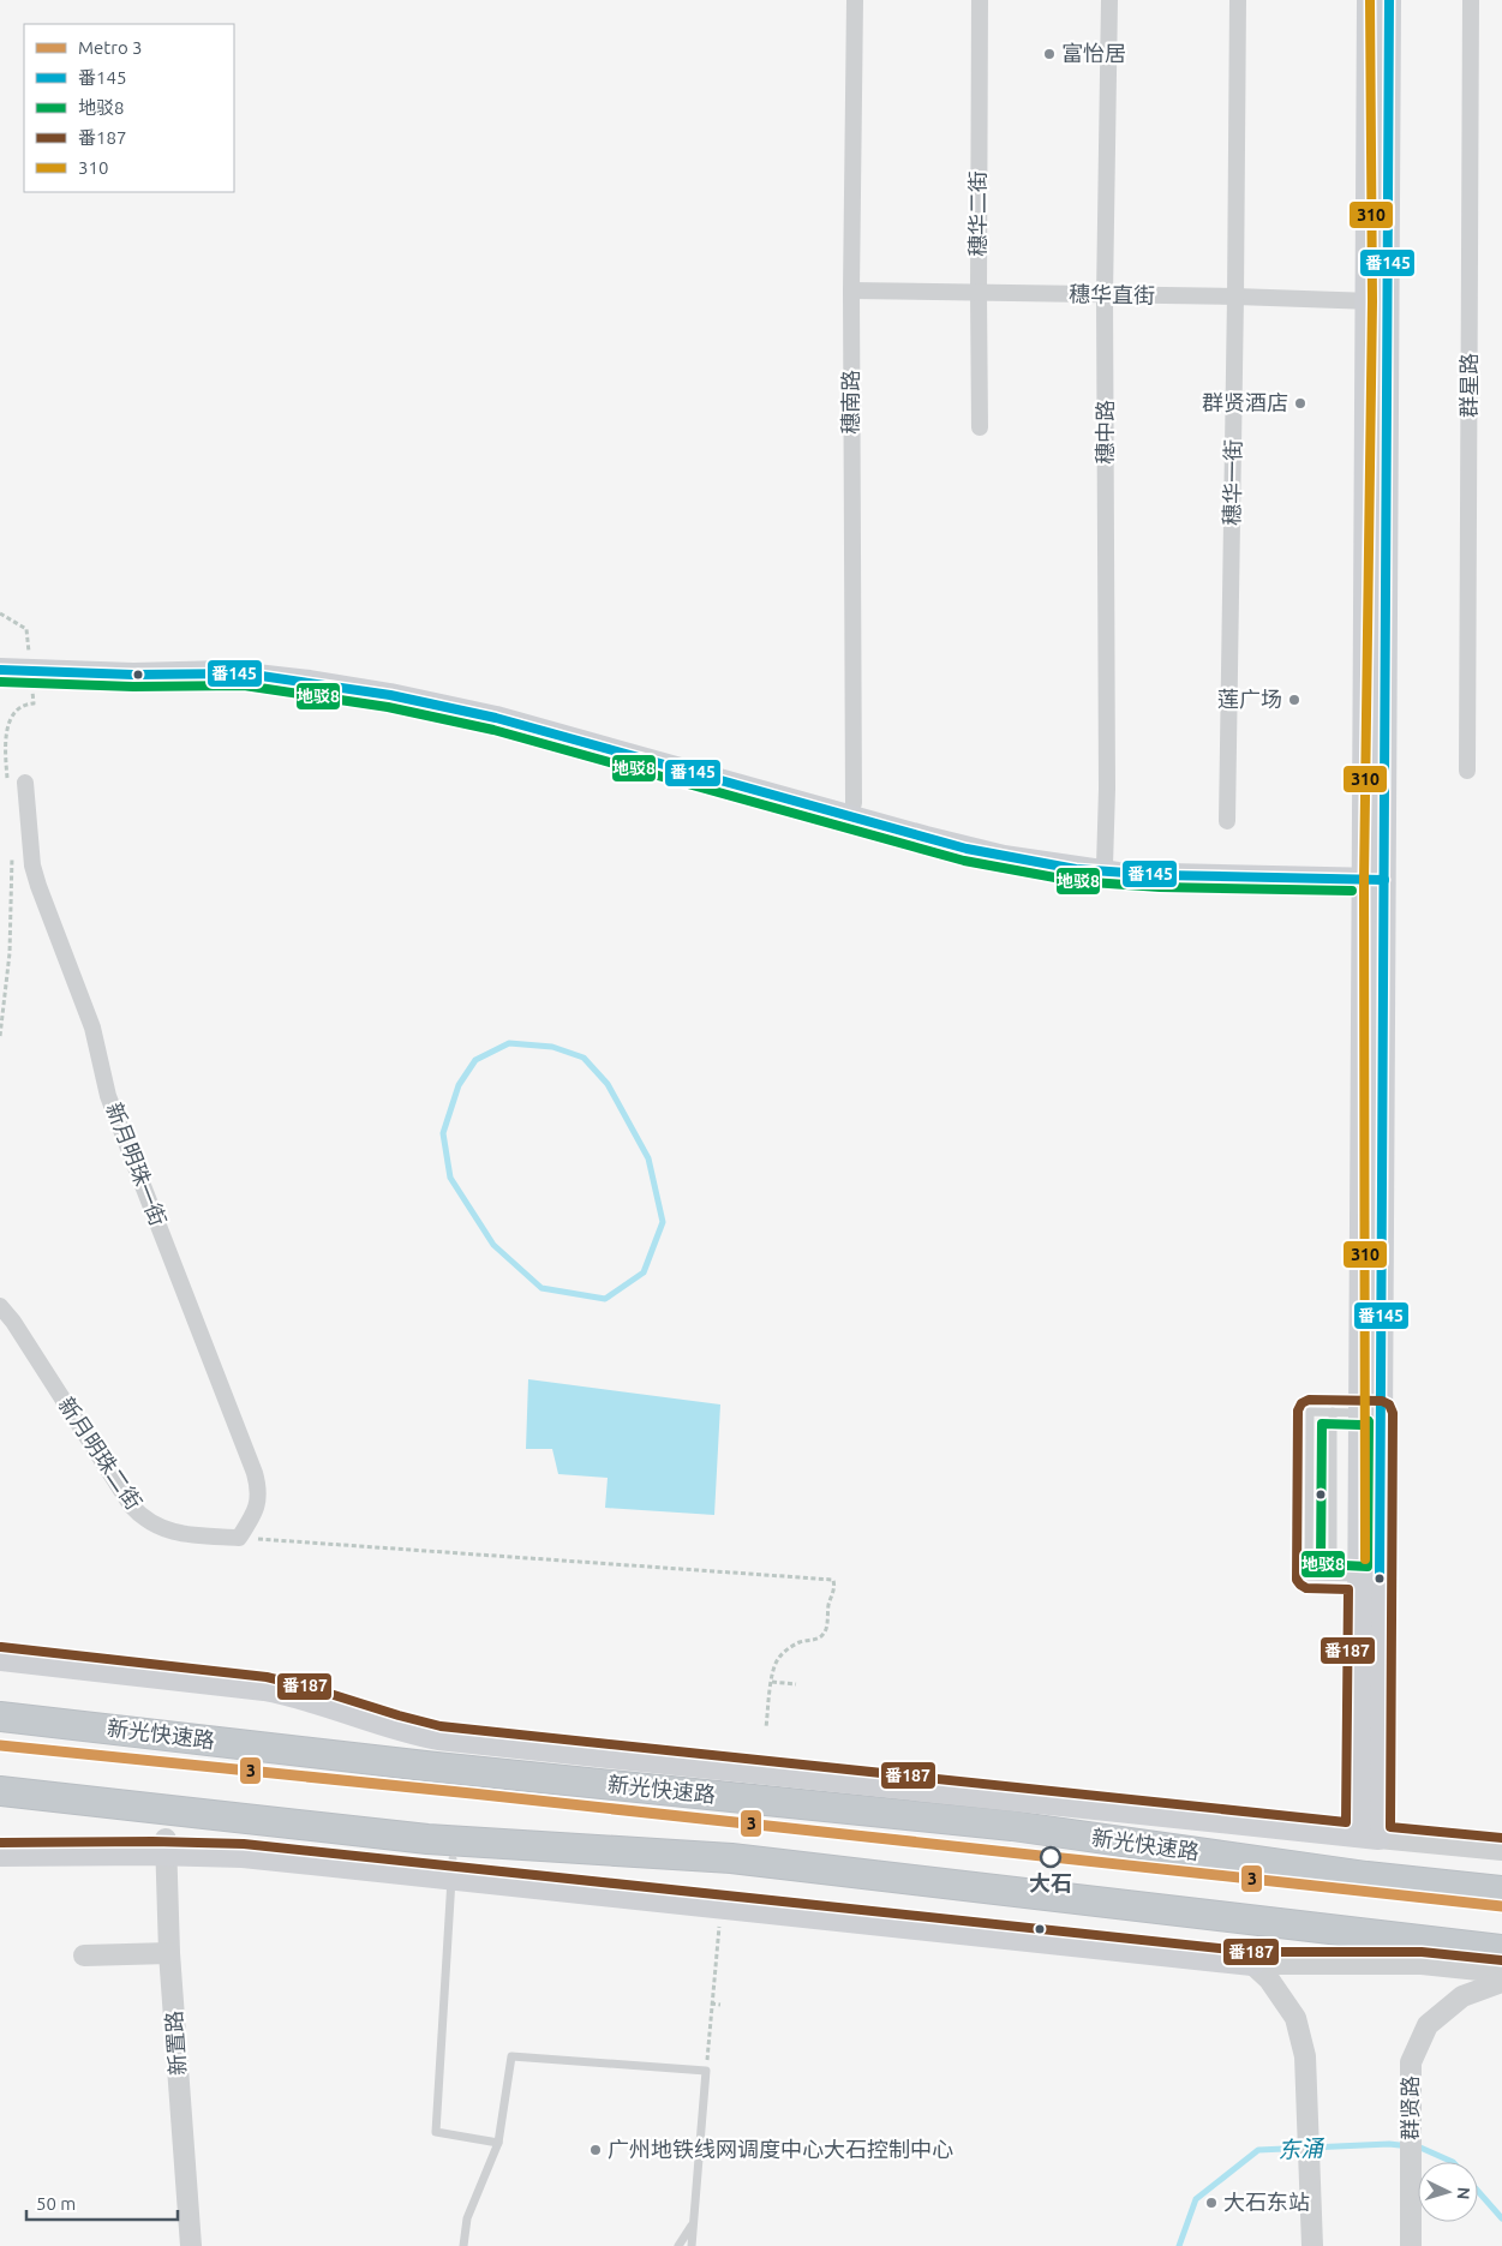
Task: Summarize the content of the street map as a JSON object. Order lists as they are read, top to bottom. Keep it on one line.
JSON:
{"streets":{"highway":["新光快速路"],"street":["穗华二街","穗华直街","群星路","穗南路","穗中路","穗华一街","新月明珠一街","新月明珠二街","新置路","群贤路"]},"crossings":[["穗华二街","穗华直街"],["穗华直街","穗南路"],["穗华直街","穗中路"],["穗华直街","穗华一街"],["新月明珠一街","新月明珠二街"]],"water":["东涌"],"places":["富怡居","群贤酒店","莲广场","大石","广州地铁线网调度中心大石控制中心","大石东站"],"lines":["transit line 番145","transit line 310","transit line 地驳8","transit line 番187","metro line 3"],"legend":["Metro 3","番145","地驳8","番187","310"],"scale_bar":"50 m","north":"right"}
